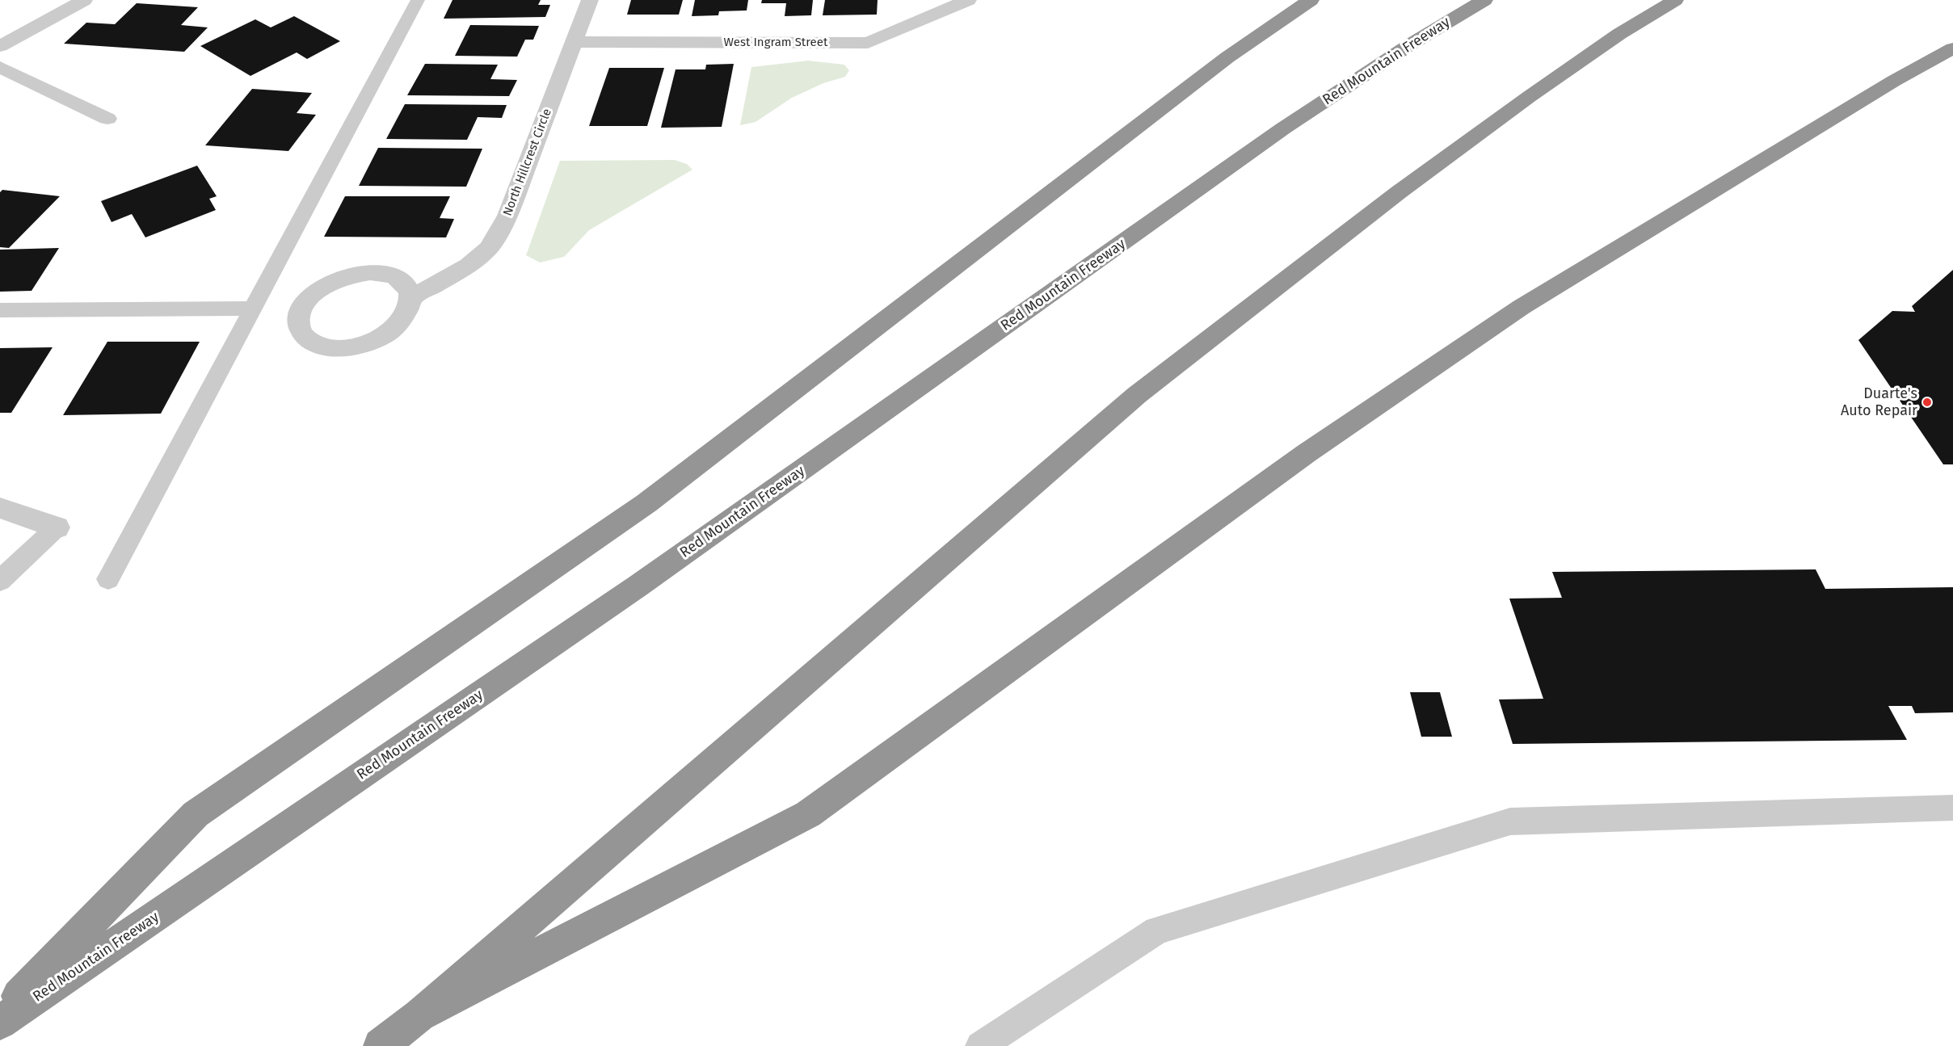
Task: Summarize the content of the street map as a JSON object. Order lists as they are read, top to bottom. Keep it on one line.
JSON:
{"streets":{"highway":["Red Mountain Freeway"],"street":["West Ingram Street","North Hillcrest Circle"]},"crossings":[["West Ingram Street","North Hillcrest Circle"]],"places":["Duarte's Auto Repair"]}
